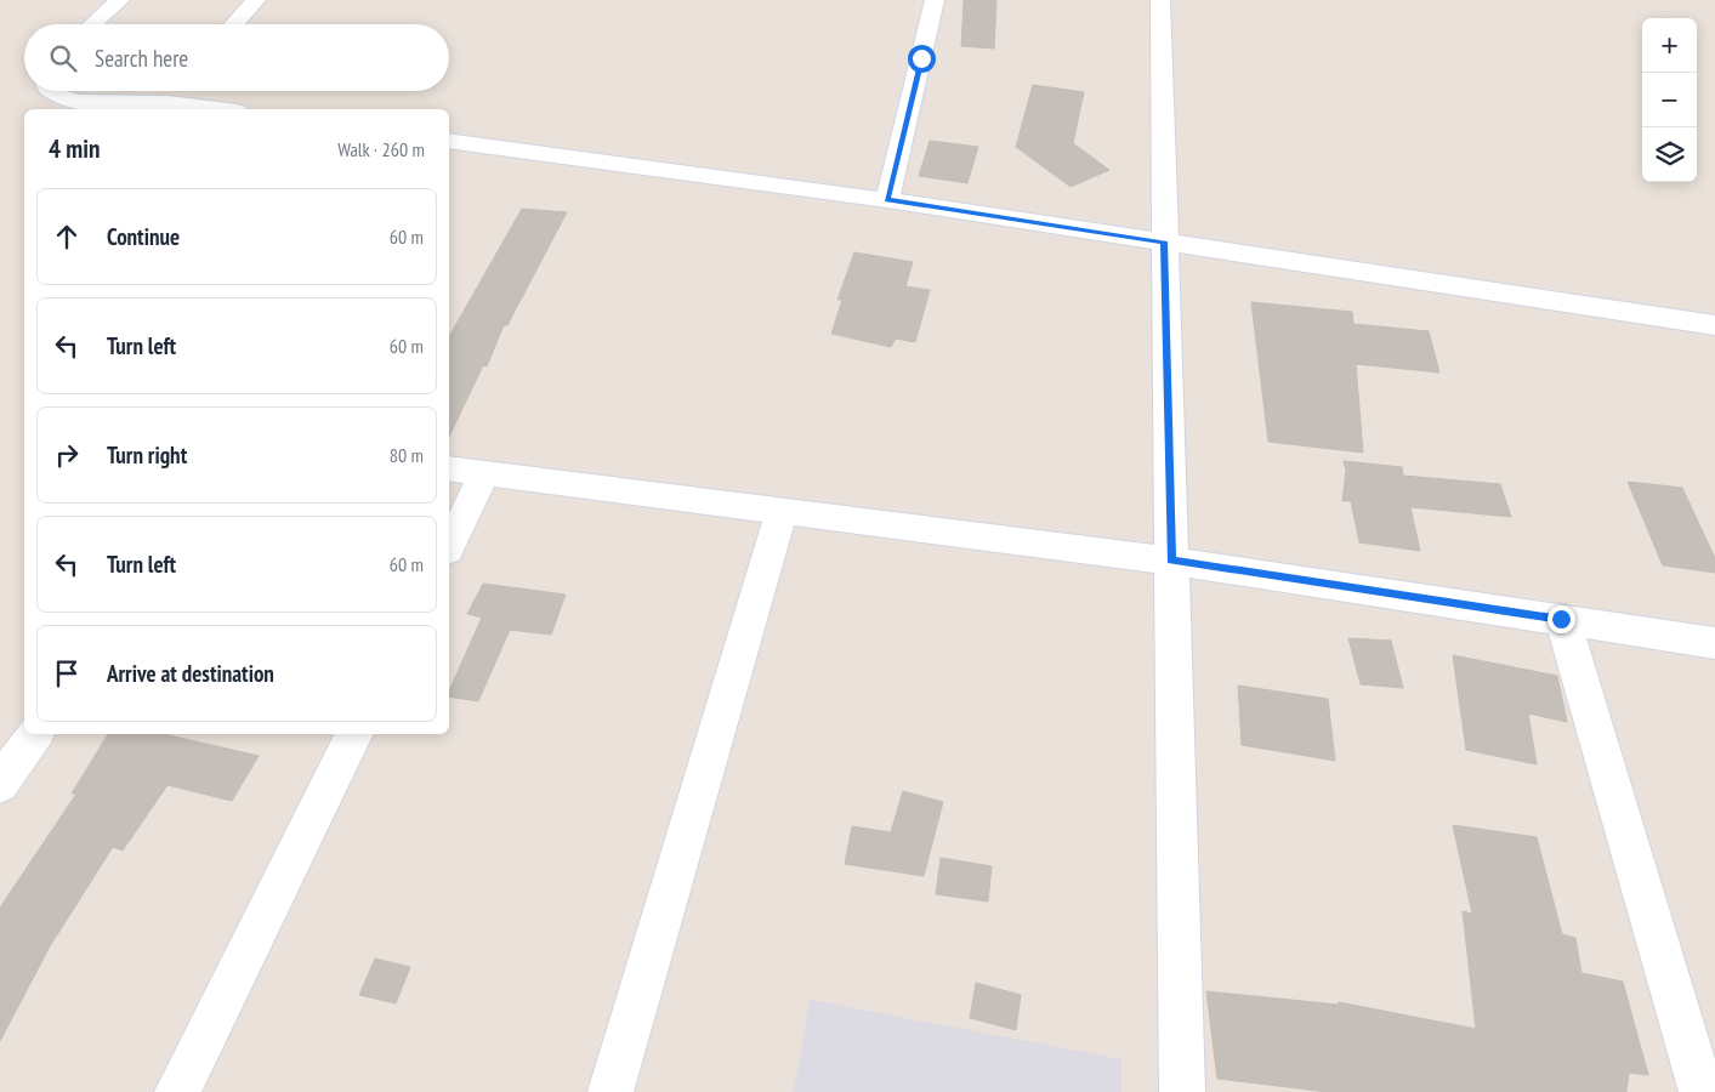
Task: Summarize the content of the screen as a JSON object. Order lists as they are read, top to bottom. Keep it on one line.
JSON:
{"page":{"map_buttons":["+","−"],"search":"Search here","heading":["4 min","Walk · 260 m"],"list":[["Continue","60 m"],["Turn left","60 m"],["Turn right","80 m"],["Turn left","60 m"],"Arrive at destination"]}}
